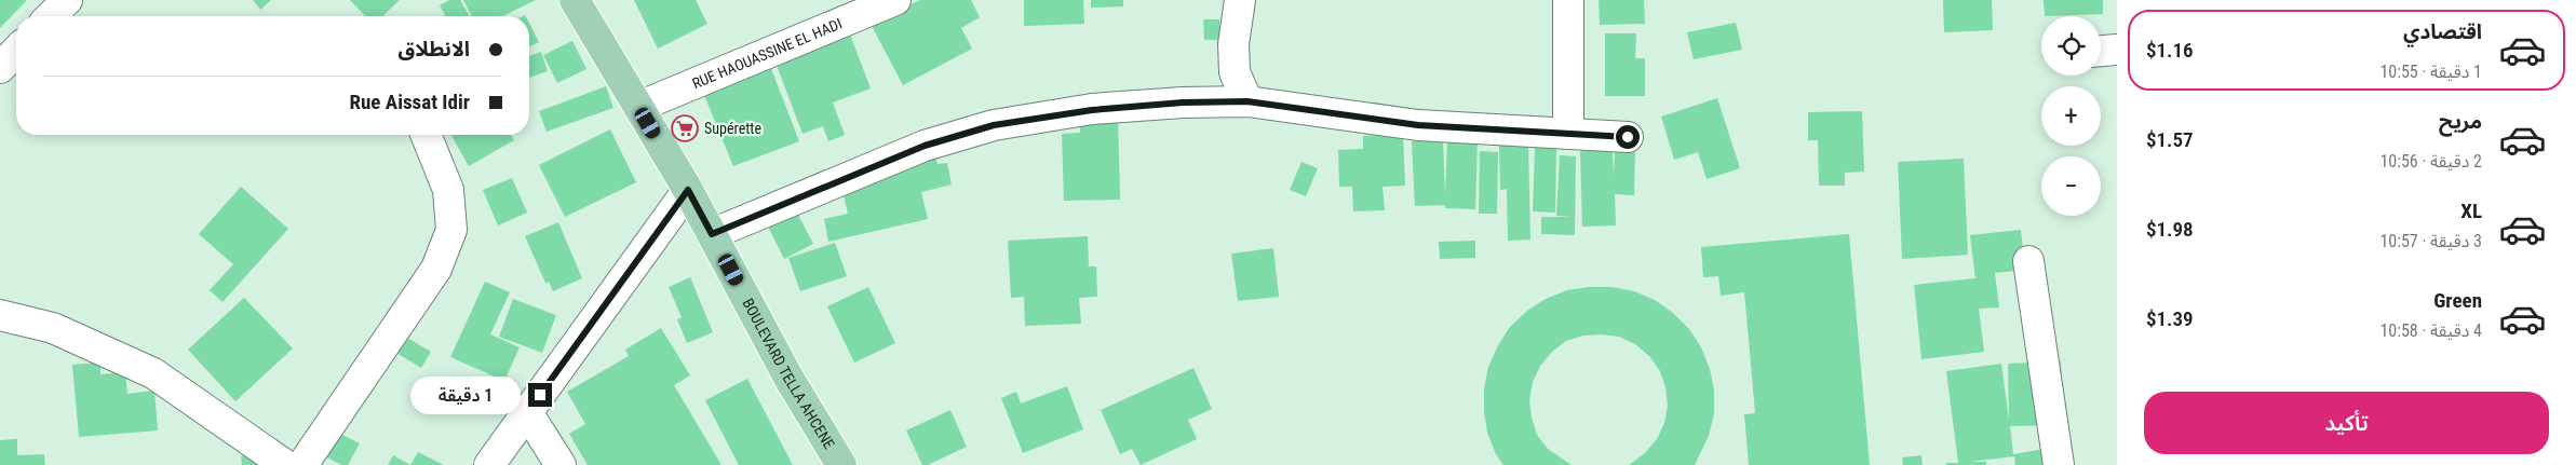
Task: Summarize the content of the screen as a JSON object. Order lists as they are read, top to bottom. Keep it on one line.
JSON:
{"streets":{"main road":["BOULEVARD TELLA AHCENE"],"street":["RUE HAOUASSINE EL HADI"]},"crossings":[["RUE HAOUASSINE EL HADI","BOULEVARD TELLA AHCENE"]],"places":{"supermarket":["Supérette"]},"page":{"list":[{"name":"اقتصادي","note":"1 دقيقة · 10:55","value":"$1.16"},{"name":"مريح","note":"2 دقيقة · 10:56","value":"$1.57"},{"name":"XL","note":"3 دقيقة · 10:57","value":"$1.98"},{"name":"Green","note":"4 دقيقة · 10:58","value":"$1.39"}],"map_buttons":["+","−"],"banner":["الانطلاق","Rue Aissat Idir"],"bubble":"1 دقيقة","buttons":"تأكيد"}}
